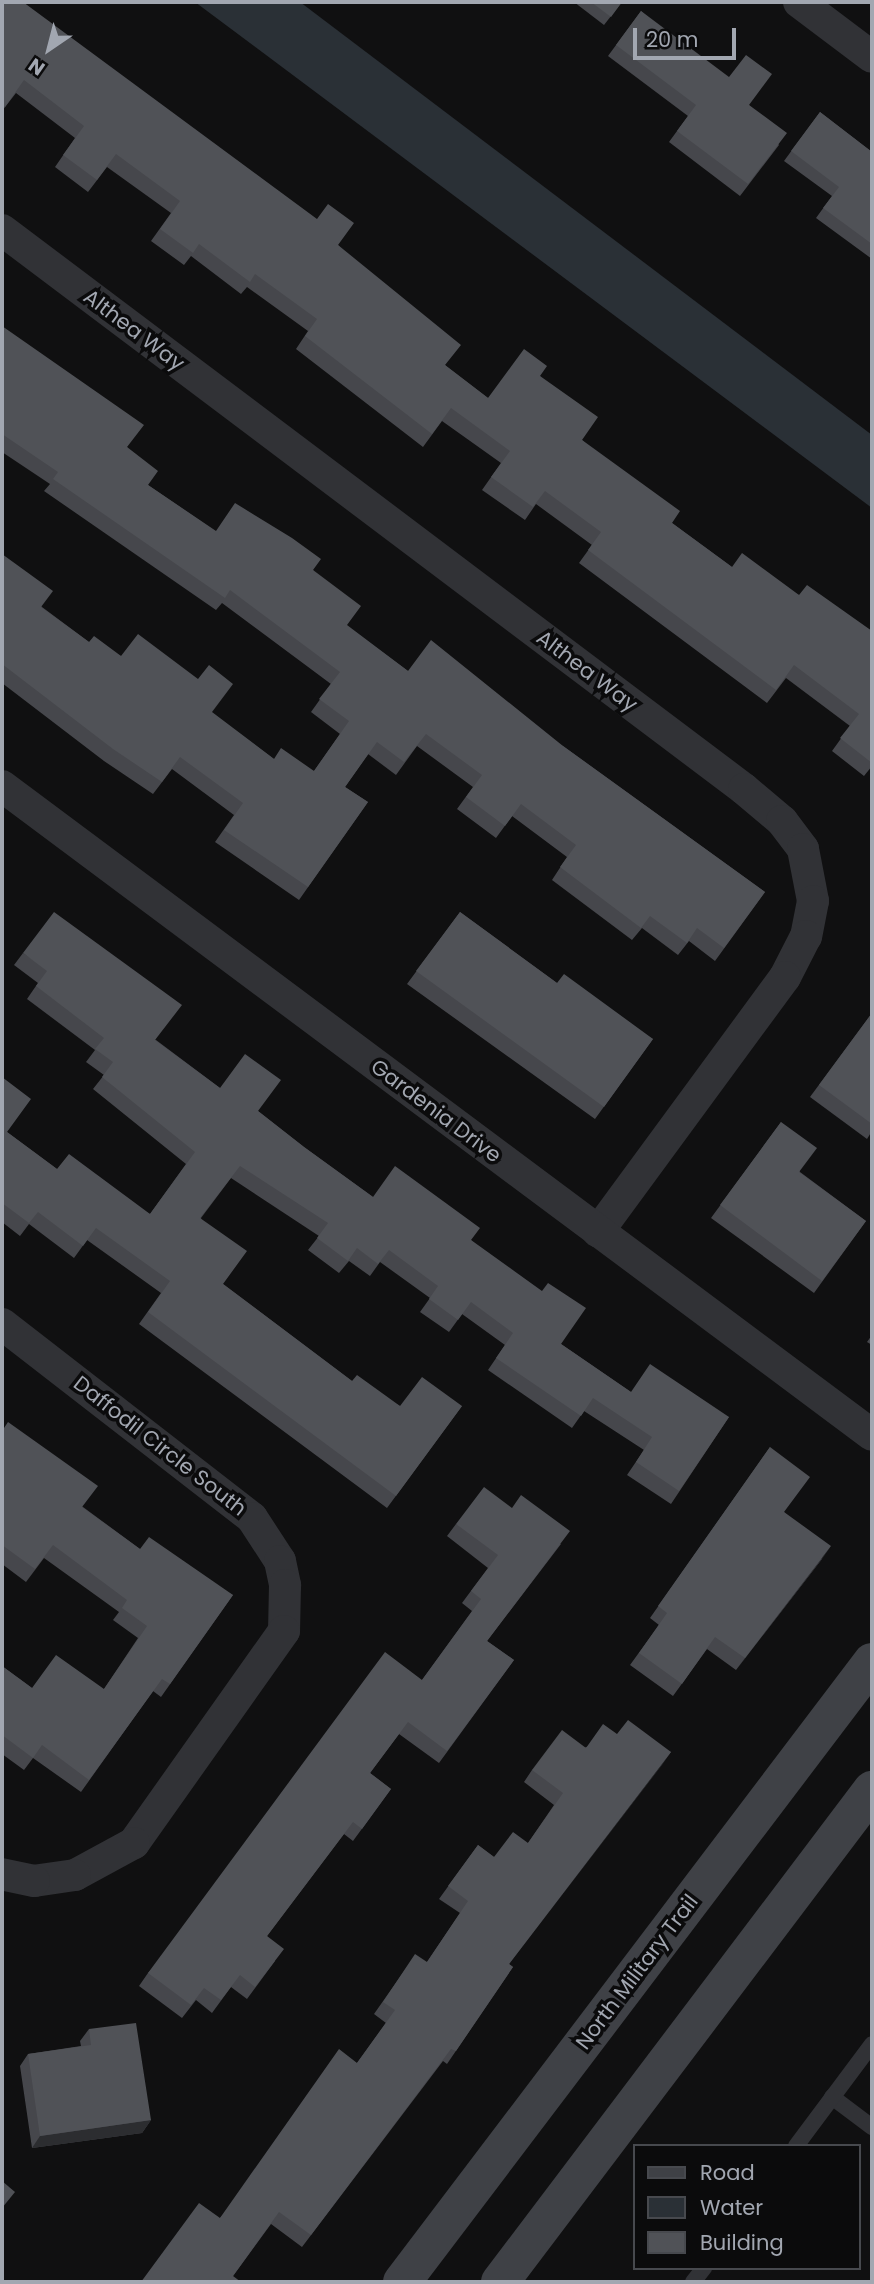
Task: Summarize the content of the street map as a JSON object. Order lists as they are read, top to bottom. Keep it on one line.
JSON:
{"streets":{"main road":["North Military Trail"],"street":["Althea Way","Gardenia Drive","Daffodil Circle South"]},"crossings":[["Althea Way","Gardenia Drive"]],"legend":["Road","Water","Building"],"scale_bar":"20 m","north":"bottom left"}
